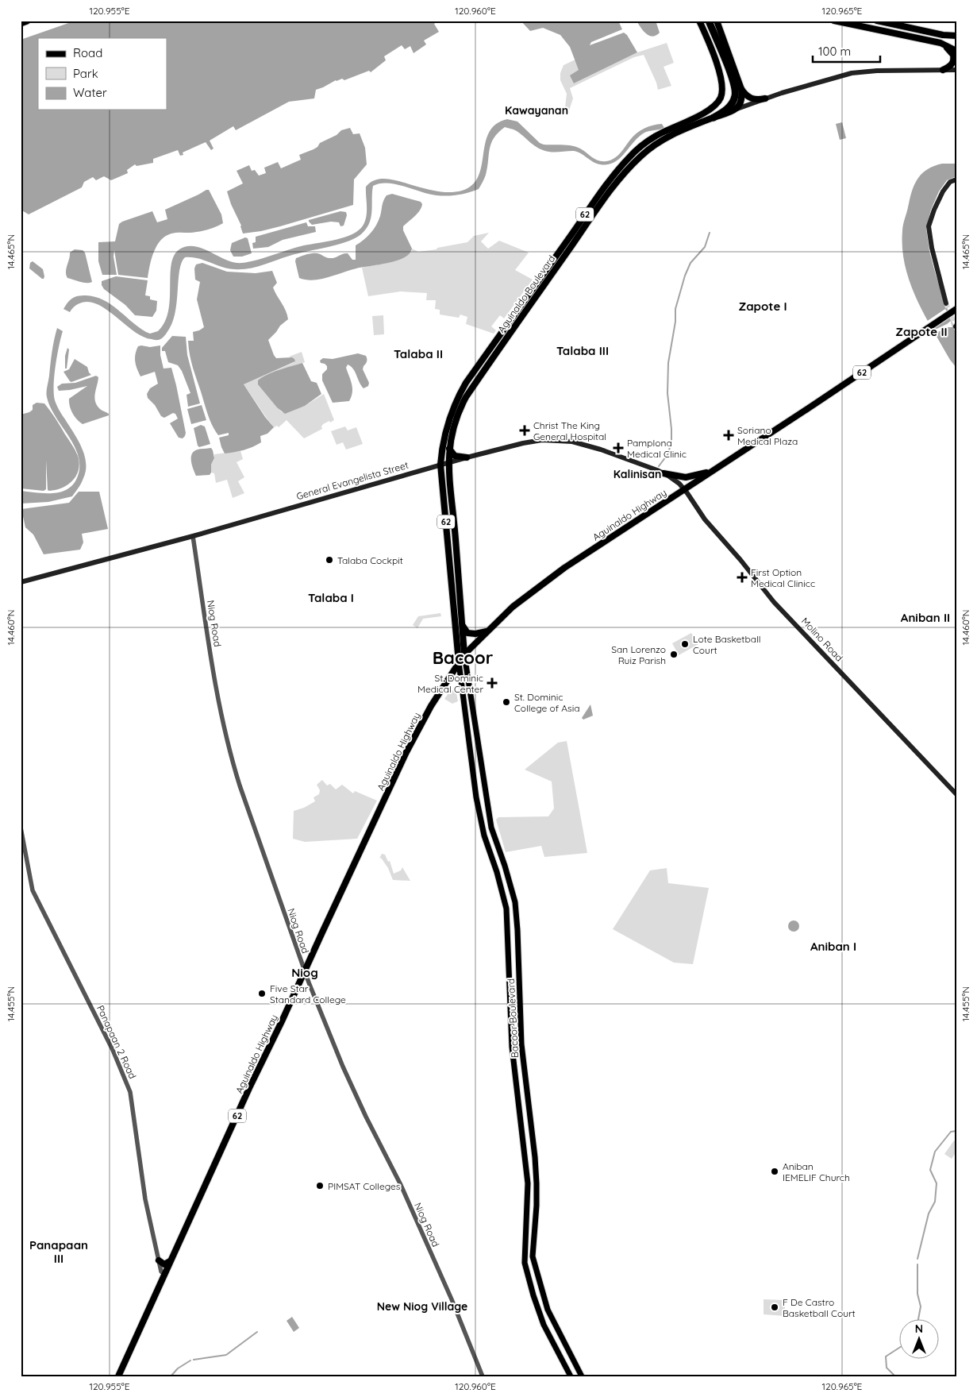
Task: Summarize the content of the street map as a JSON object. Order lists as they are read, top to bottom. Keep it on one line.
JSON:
{"streets":{"highway":["62","Aguinaldo Boulevard","Aguinaldo Highway"],"main road":["General Evangelista Street","Molino Road","Bacoor Boulevard"],"street":["Niog Road","Panapaan 2 Road"]},"crossings":[["62","Aguinaldo Boulevard"],["Aguinaldo Boulevard","General Evangelista Street"],["Aguinaldo Boulevard","Aguinaldo Highway"],["Aguinaldo Boulevard","Bacoor Boulevard"],["General Evangelista Street","Aguinaldo Highway"],["General Evangelista Street","Niog Road"],["General Evangelista Street","Molino Road"],["Aguinaldo Highway","Niog Road"],["Aguinaldo Highway","Molino Road"],["Aguinaldo Highway","Bacoor Boulevard"],["Aguinaldo Highway","Panapaan 2 Road"]],"districts":["Kawayanan","Zapote I","Zapote II","Talaba III","Talaba II","Kalinisan","Talaba I","Aniban II","Bacoor","Aniban I","Niog","Panapaan III","New Niog Village"],"places":{"health":["Christ The King General Hospital","Soriano Medical Plaza","Pamplona Medical Clinic","First Option Medical Clinicc","St. Dominic Medical Center"],"other":["Talaba Cockpit","Lote Basketball Court","San Lorenzo Ruiz Parish","St. Dominic College of Asia","Five Star Standard College","Aniban IEMELIF Church","PIMSAT Colleges","F De Castro Basketball Court"]},"legend":["Road","Park","Water"],"scale_bar":"100 m","north":"top","coordinates":["120.955°E","120.960°E","120.965°E","14.465°N","14.460°N","14.455°N"]}
